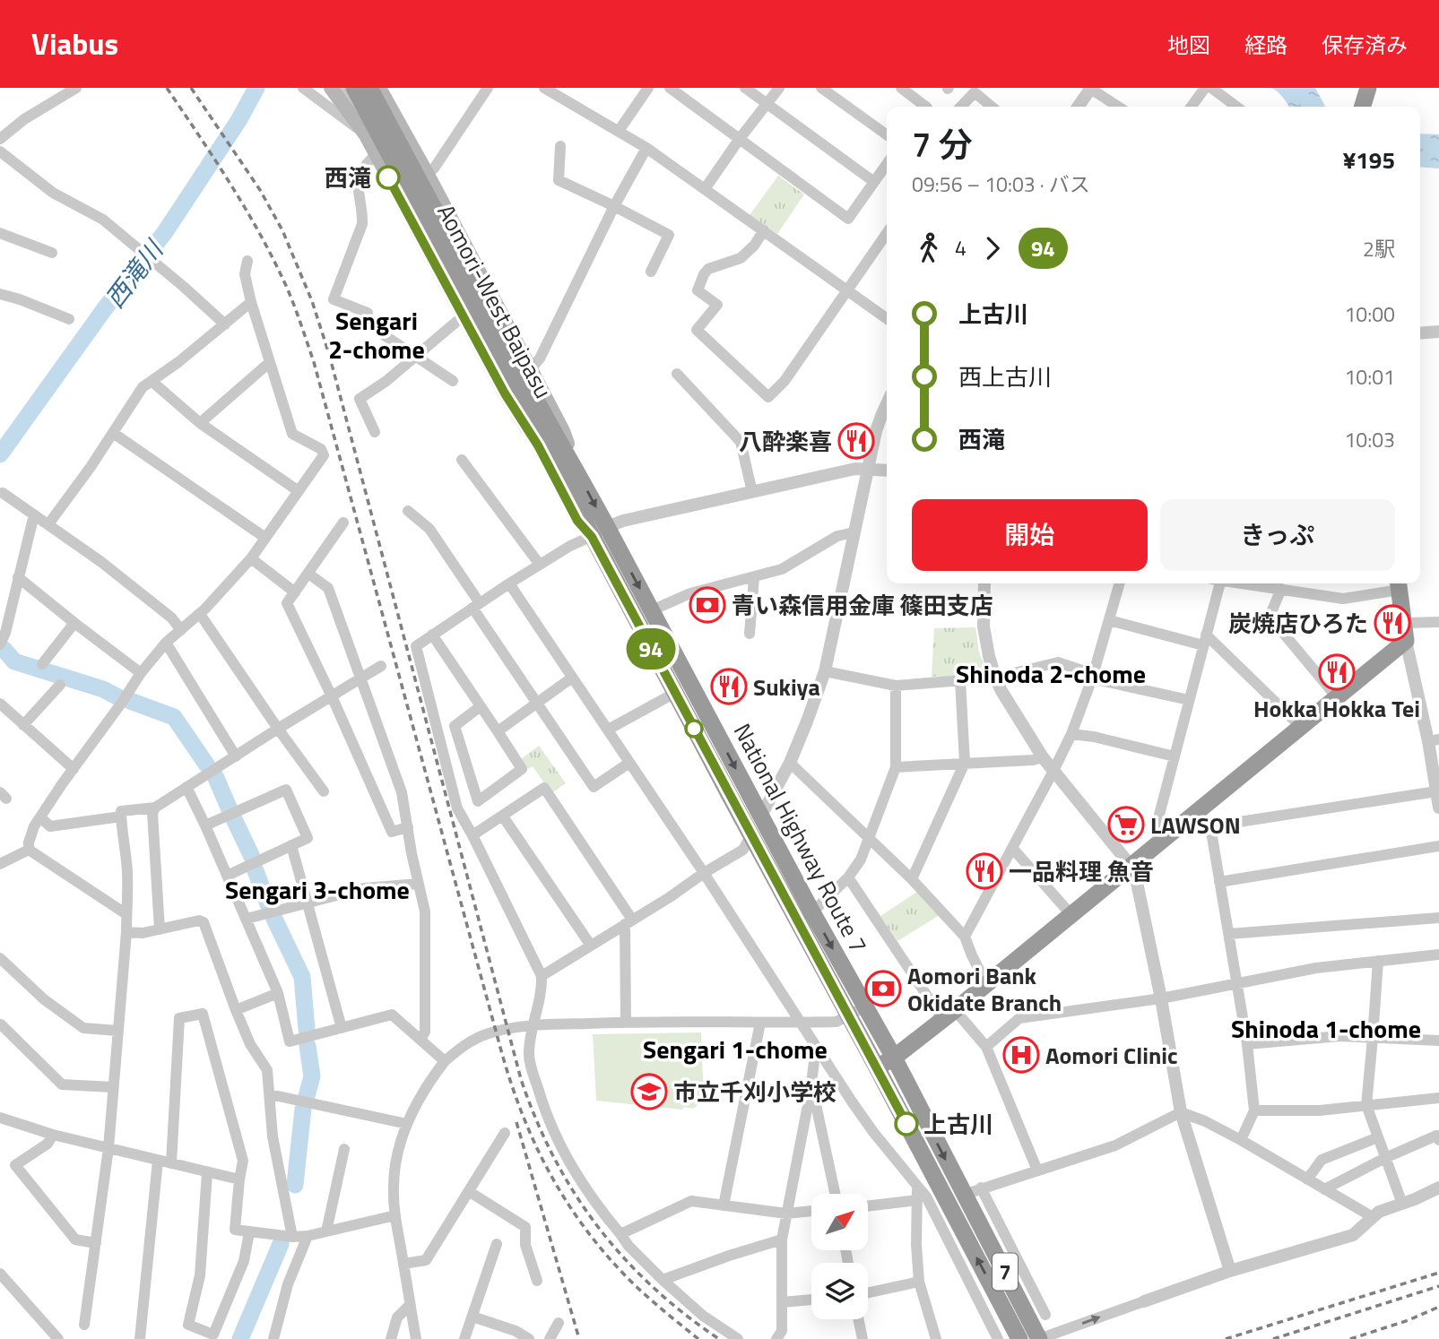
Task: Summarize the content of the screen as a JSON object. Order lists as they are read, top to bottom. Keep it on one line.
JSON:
{"streets":{"highway":["Aomori-West Baipasu","National Highway Route 7","7"]},"crossings":[["Aomori-West Baipasu","National Highway Route 7"]],"districts":["Sengari 2-chome","Shinoda 2-chome","Sengari 3-chome","Shinoda 1-chome","Sengari 1-chome"],"water":["西滝川"],"places":{"other":["西滝","上古川"],"restaurant":["八酔楽喜","炭焼店ひろた","Hokka Hokka Tei","Sukiya","一品料理 魚音"],"bank":["青い森信用金庫 篠田支店","Aomori Bank Okidate Branch"],"supermarket":["LAWSON"],"hospital":["Aomori Clinic"],"school or university":["市立千刈小学校"]},"lines":["bus line 94"],"north":"top right","page":{"header":"Viabus","nav":["地図","経路","保存済み"],"on_map":"94","heading":["7 分","09:56 – 10:03 · バス","¥195"],"legs":["4","94","2駅"],"list":[{"name":"上古川","value":"10:00"},{"name":"西上古川","value":"10:01"},{"name":"西滝","value":"10:03"}],"buttons":["開始","きっぷ"]}}
